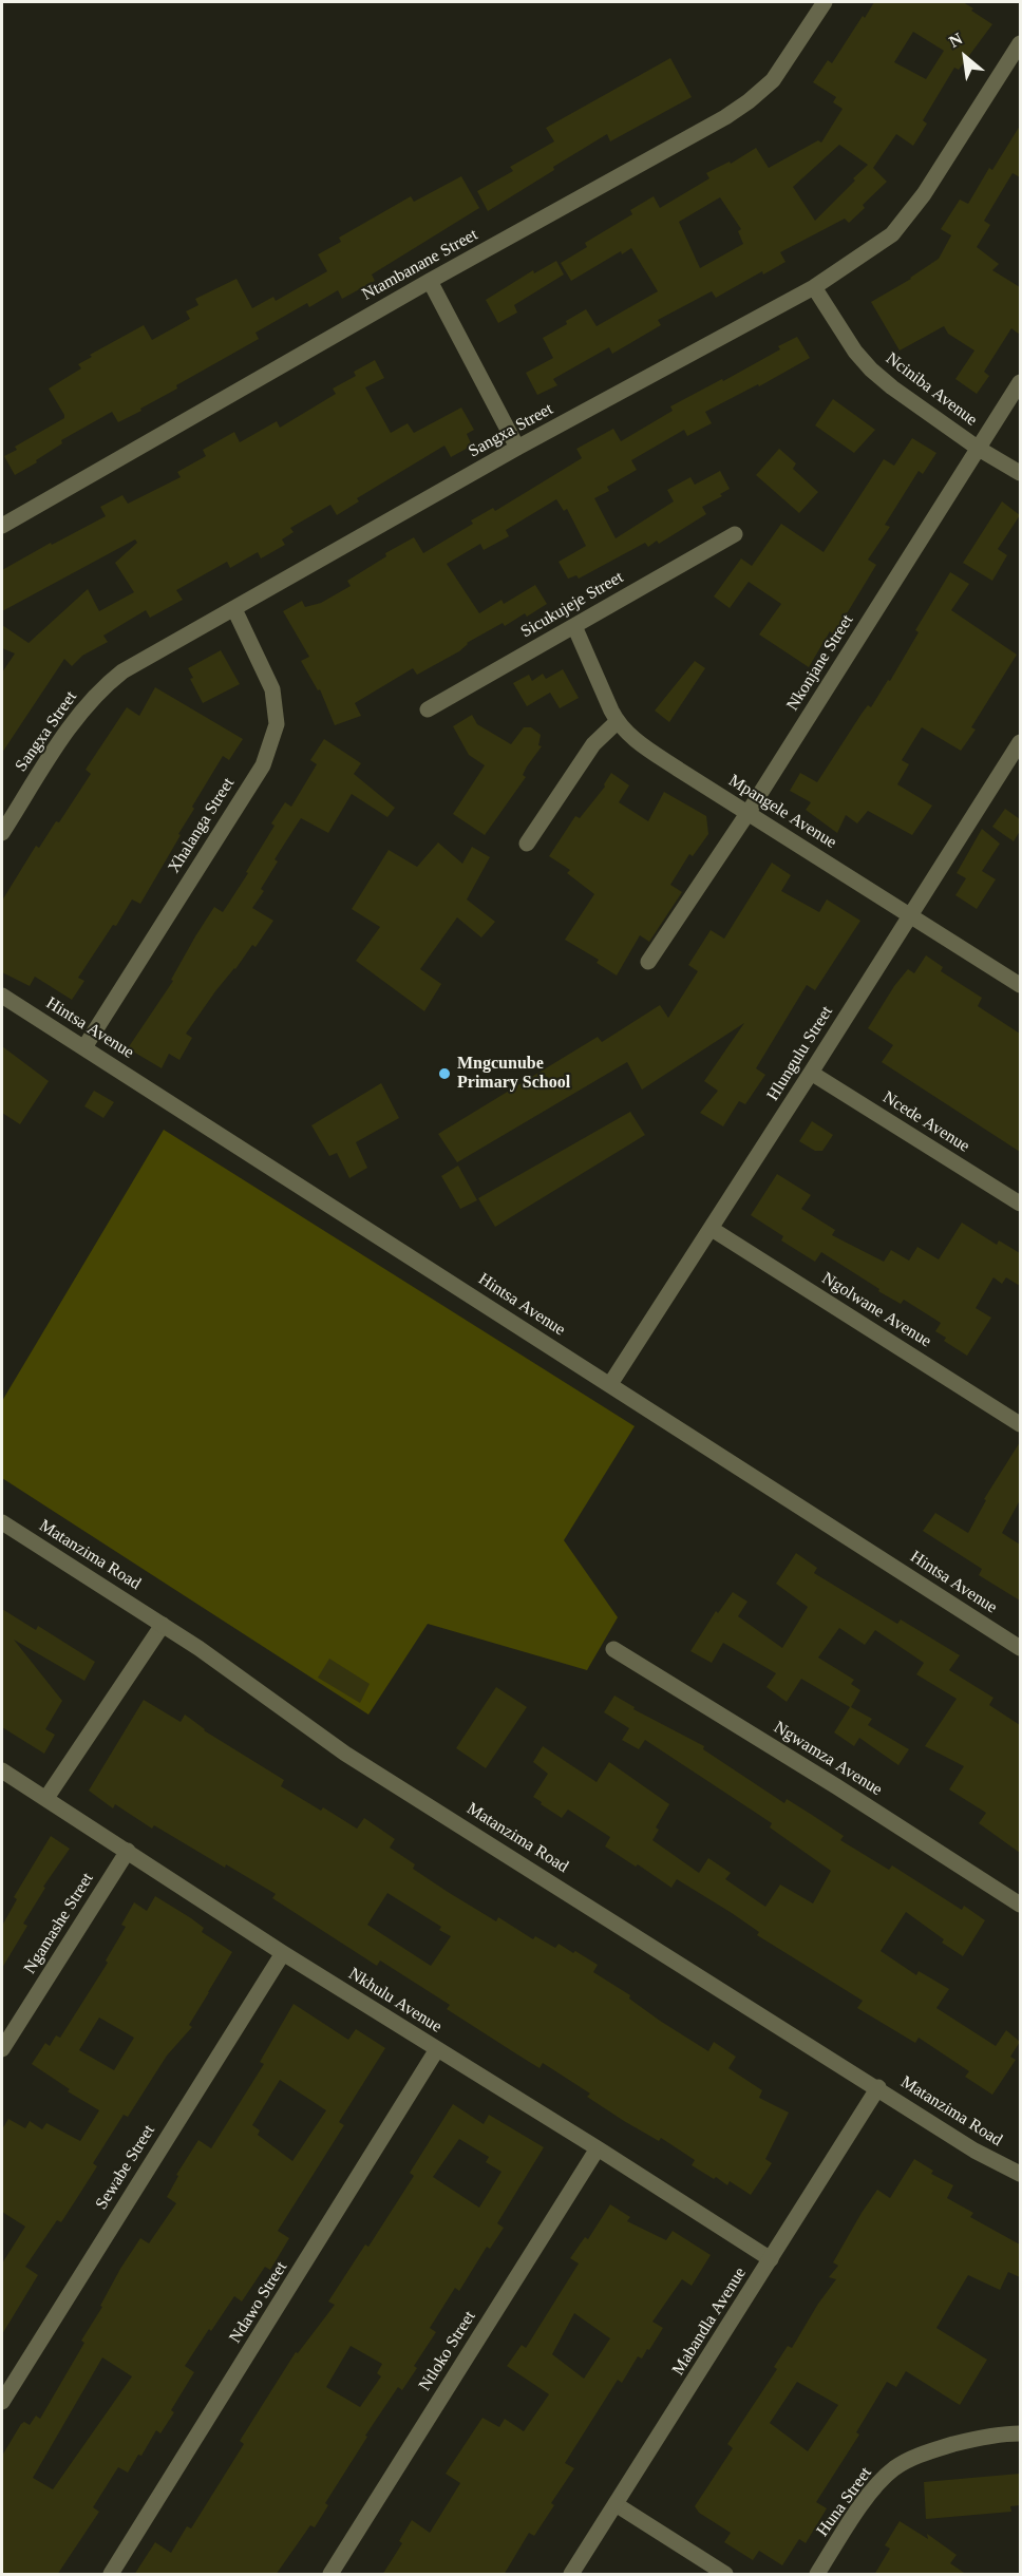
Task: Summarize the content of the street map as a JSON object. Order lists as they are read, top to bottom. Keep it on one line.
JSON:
{"streets":{"street":["Ntambanane Street","Nciniba Avenue","Sangxa Street","Sicukujeje Street","Nkonjane Street","Mpangele Avenue","Xhalanga Street","Hintsa Avenue","Hlungulu Street","Ncede Avenue","Ngolwane Avenue","Matanzima Road","Ngwamza Avenue","Ngamashe Street","Nkhulu Avenue","Sewabe Street","Ndawo Street","Mabandla Avenue","Ntloko Street","Huna Street"]},"crossings":[["Nciniba Avenue","Sangxa Street"],["Nciniba Avenue","Nkonjane Street"],["Sangxa Street","Xhalanga Street"],["Sicukujeje Street","Mpangele Avenue"],["Nkonjane Street","Mpangele Avenue"],["Mpangele Avenue","Hlungulu Street"],["Xhalanga Street","Hintsa Avenue"],["Hintsa Avenue","Hlungulu Street"],["Hlungulu Street","Ncede Avenue"],["Hlungulu Street","Ngolwane Avenue"],["Matanzima Road","Mabandla Avenue"],["Ngamashe Street","Nkhulu Avenue"],["Nkhulu Avenue","Sewabe Street"],["Nkhulu Avenue","Ndawo Street"],["Nkhulu Avenue","Mabandla Avenue"],["Nkhulu Avenue","Ntloko Street"]],"places":["Mngcunube Primary School"],"north":"top left"}
